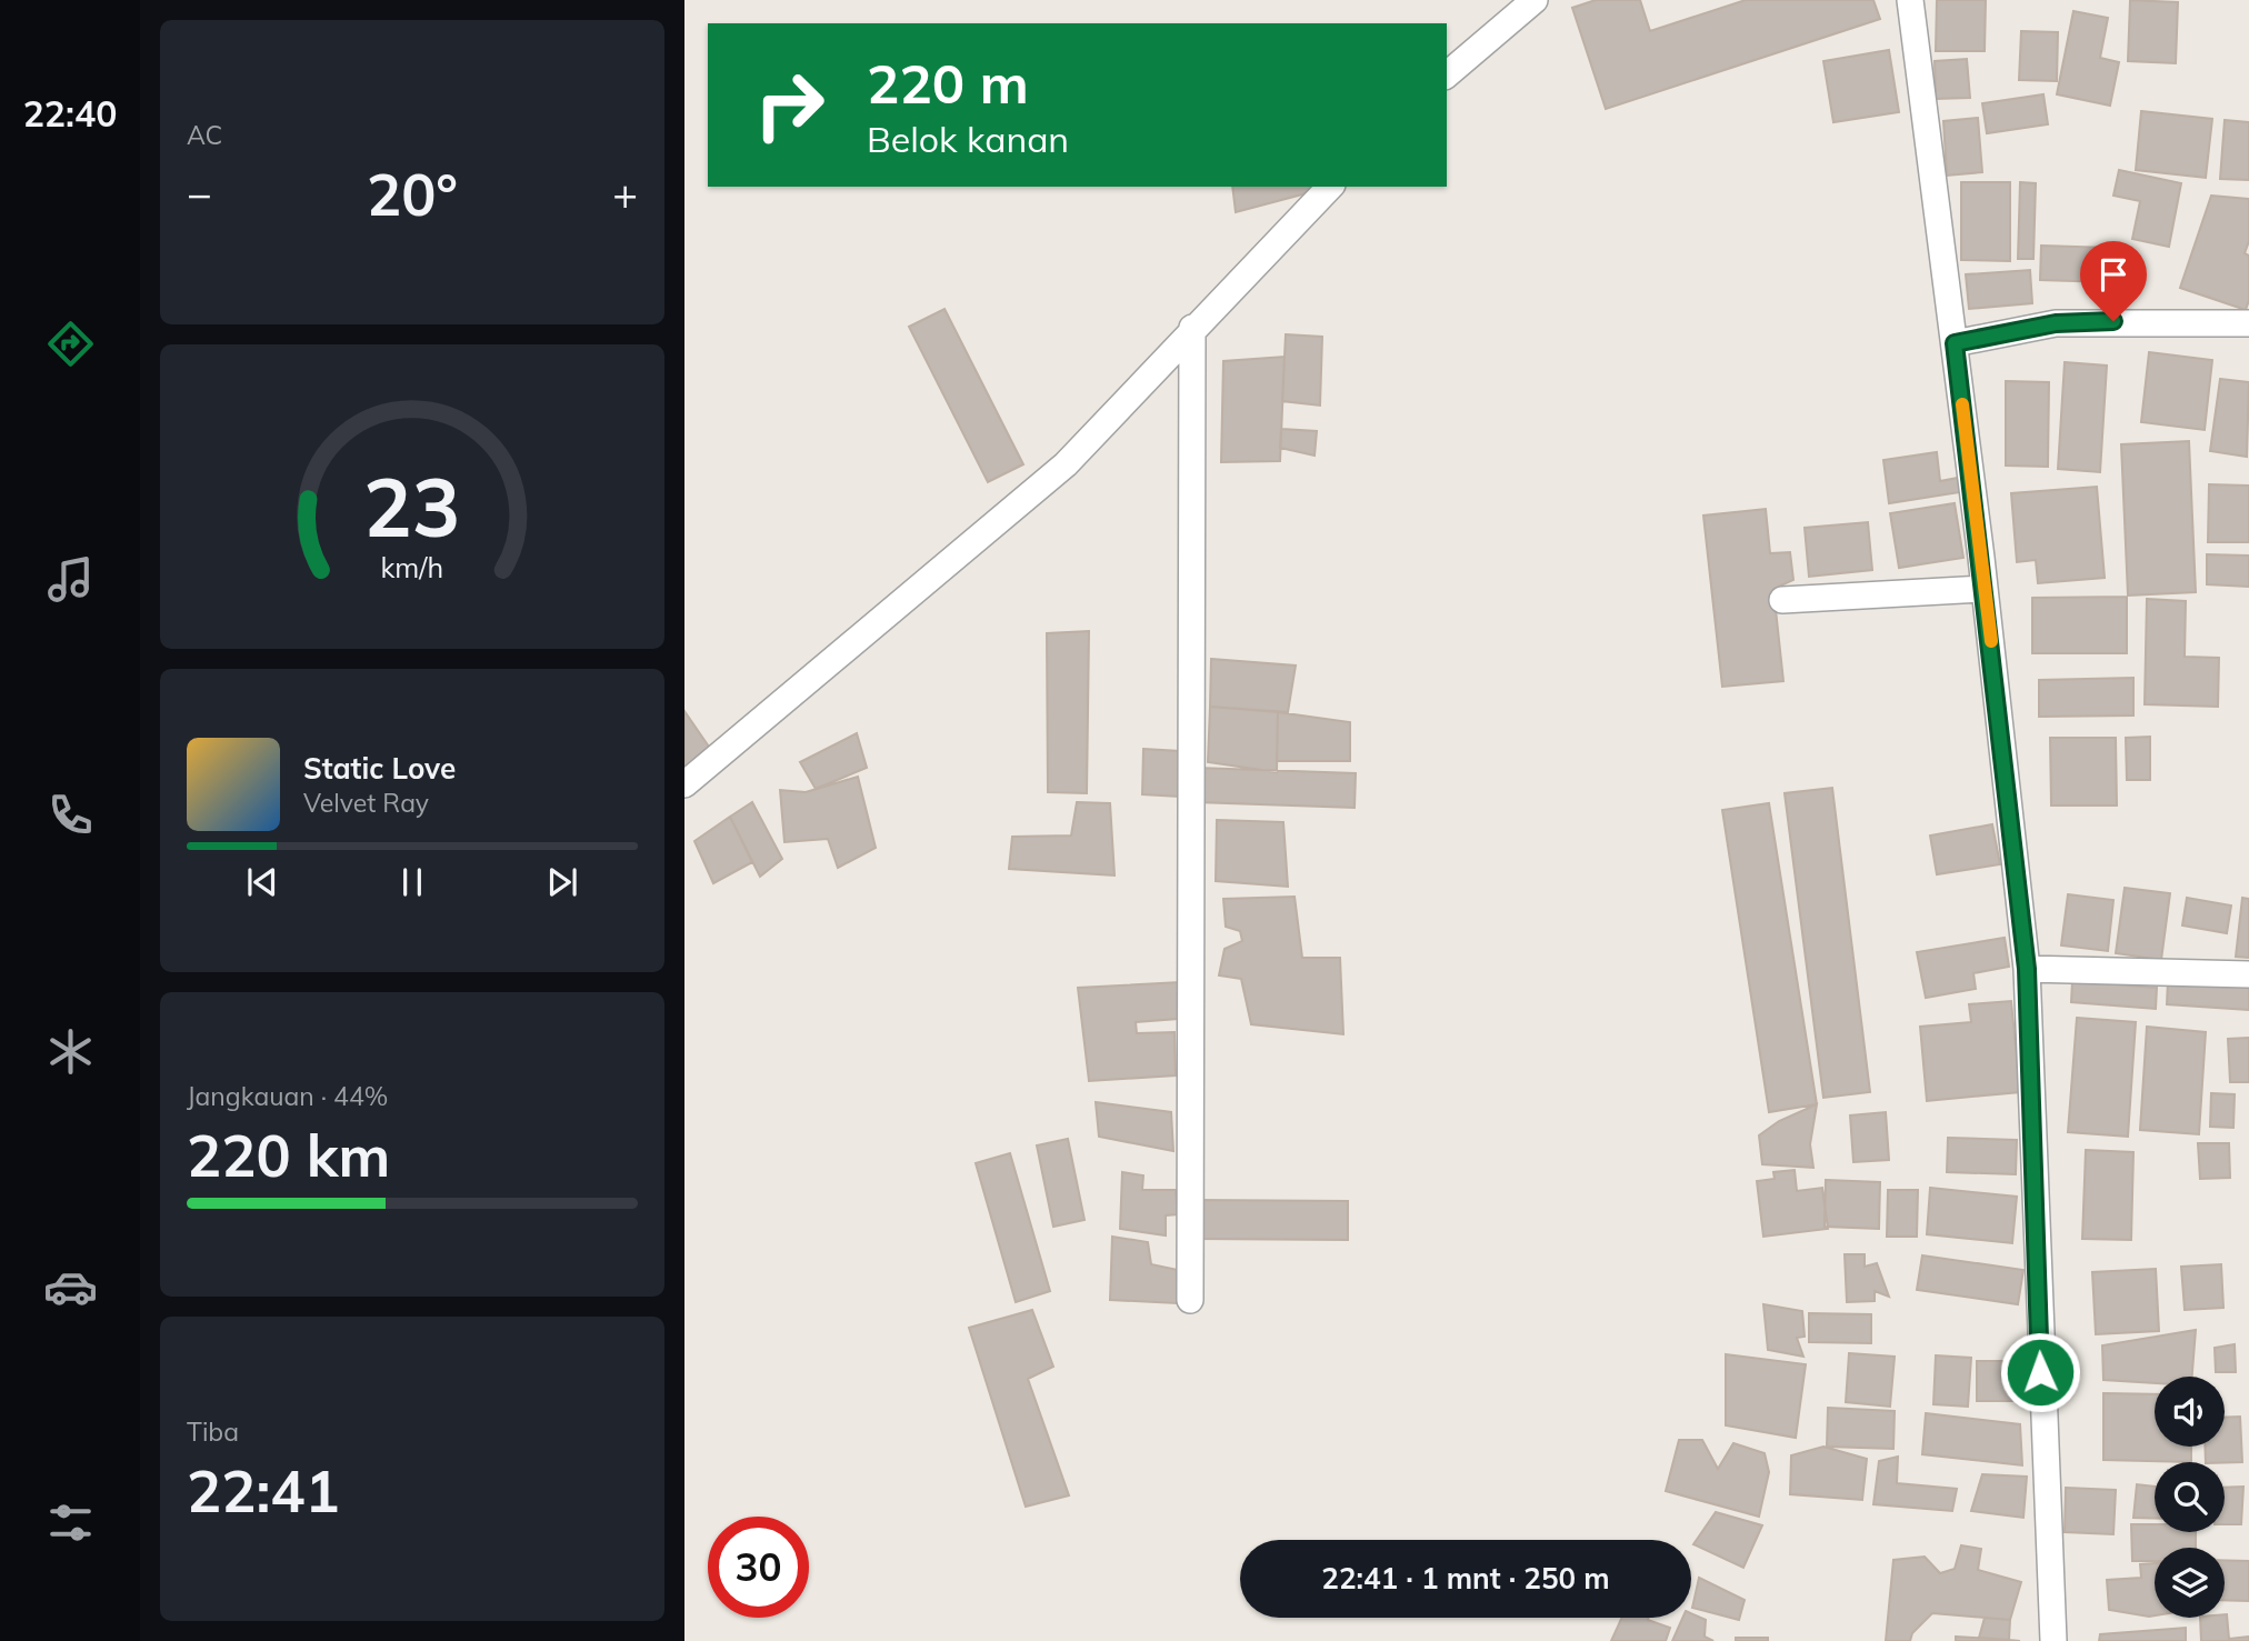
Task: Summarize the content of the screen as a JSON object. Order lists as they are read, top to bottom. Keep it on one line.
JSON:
{"page":{"tabs":"22:40","tile":["AC",["Jangkauan · 44%","220 km"],["Tiba","22:41"]],"turn":["220 m","Belok kanan"],"heat":["−","20°","+"],"song":["Static Love","Velvet Ray"],"limit":"30","trip":"22:41 · 1 mnt · 250 m","gauge":["23","km/h"]}}
